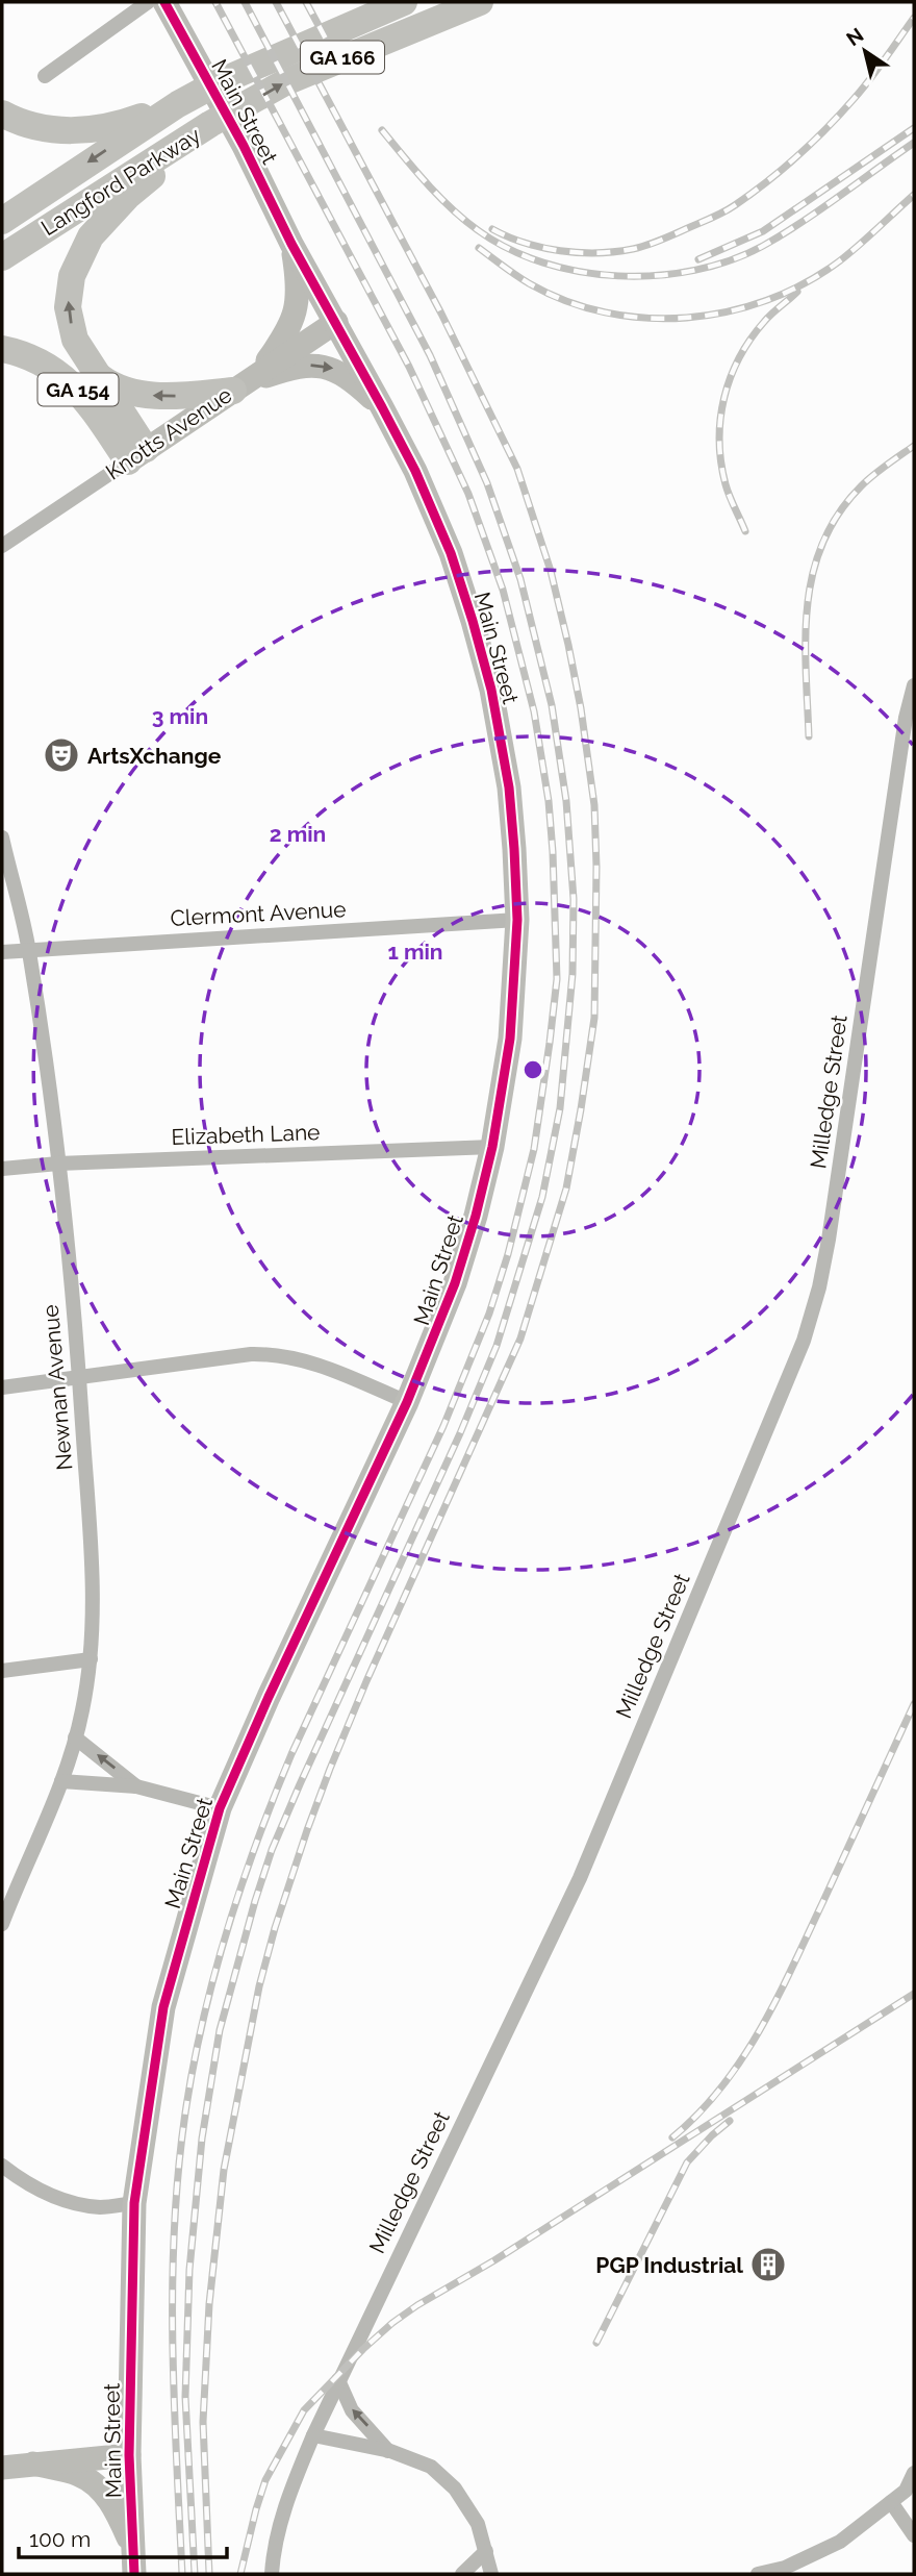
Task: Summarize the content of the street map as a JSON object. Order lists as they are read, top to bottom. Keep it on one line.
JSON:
{"streets":{"highway":["GA 166","Langford Parkway","GA 154"],"main road":["Main Street","Knotts Avenue"],"street":["Clermont Avenue","Milledge Street","Elizabeth Lane","Newnan Avenue"]},"crossings":[["Main Street","Knotts Avenue"],["Main Street","Clermont Avenue"],["Main Street","Elizabeth Lane"],["GA 154","Knotts Avenue"],["Clermont Avenue","Newnan Avenue"],["Elizabeth Lane","Newnan Avenue"]],"places":{"theatre":["ArtsXchange"],"building":["PGP Industrial"]},"scale_bar":"100 m","north":"top left","rings":["3 min","2 min","1 min"]}
